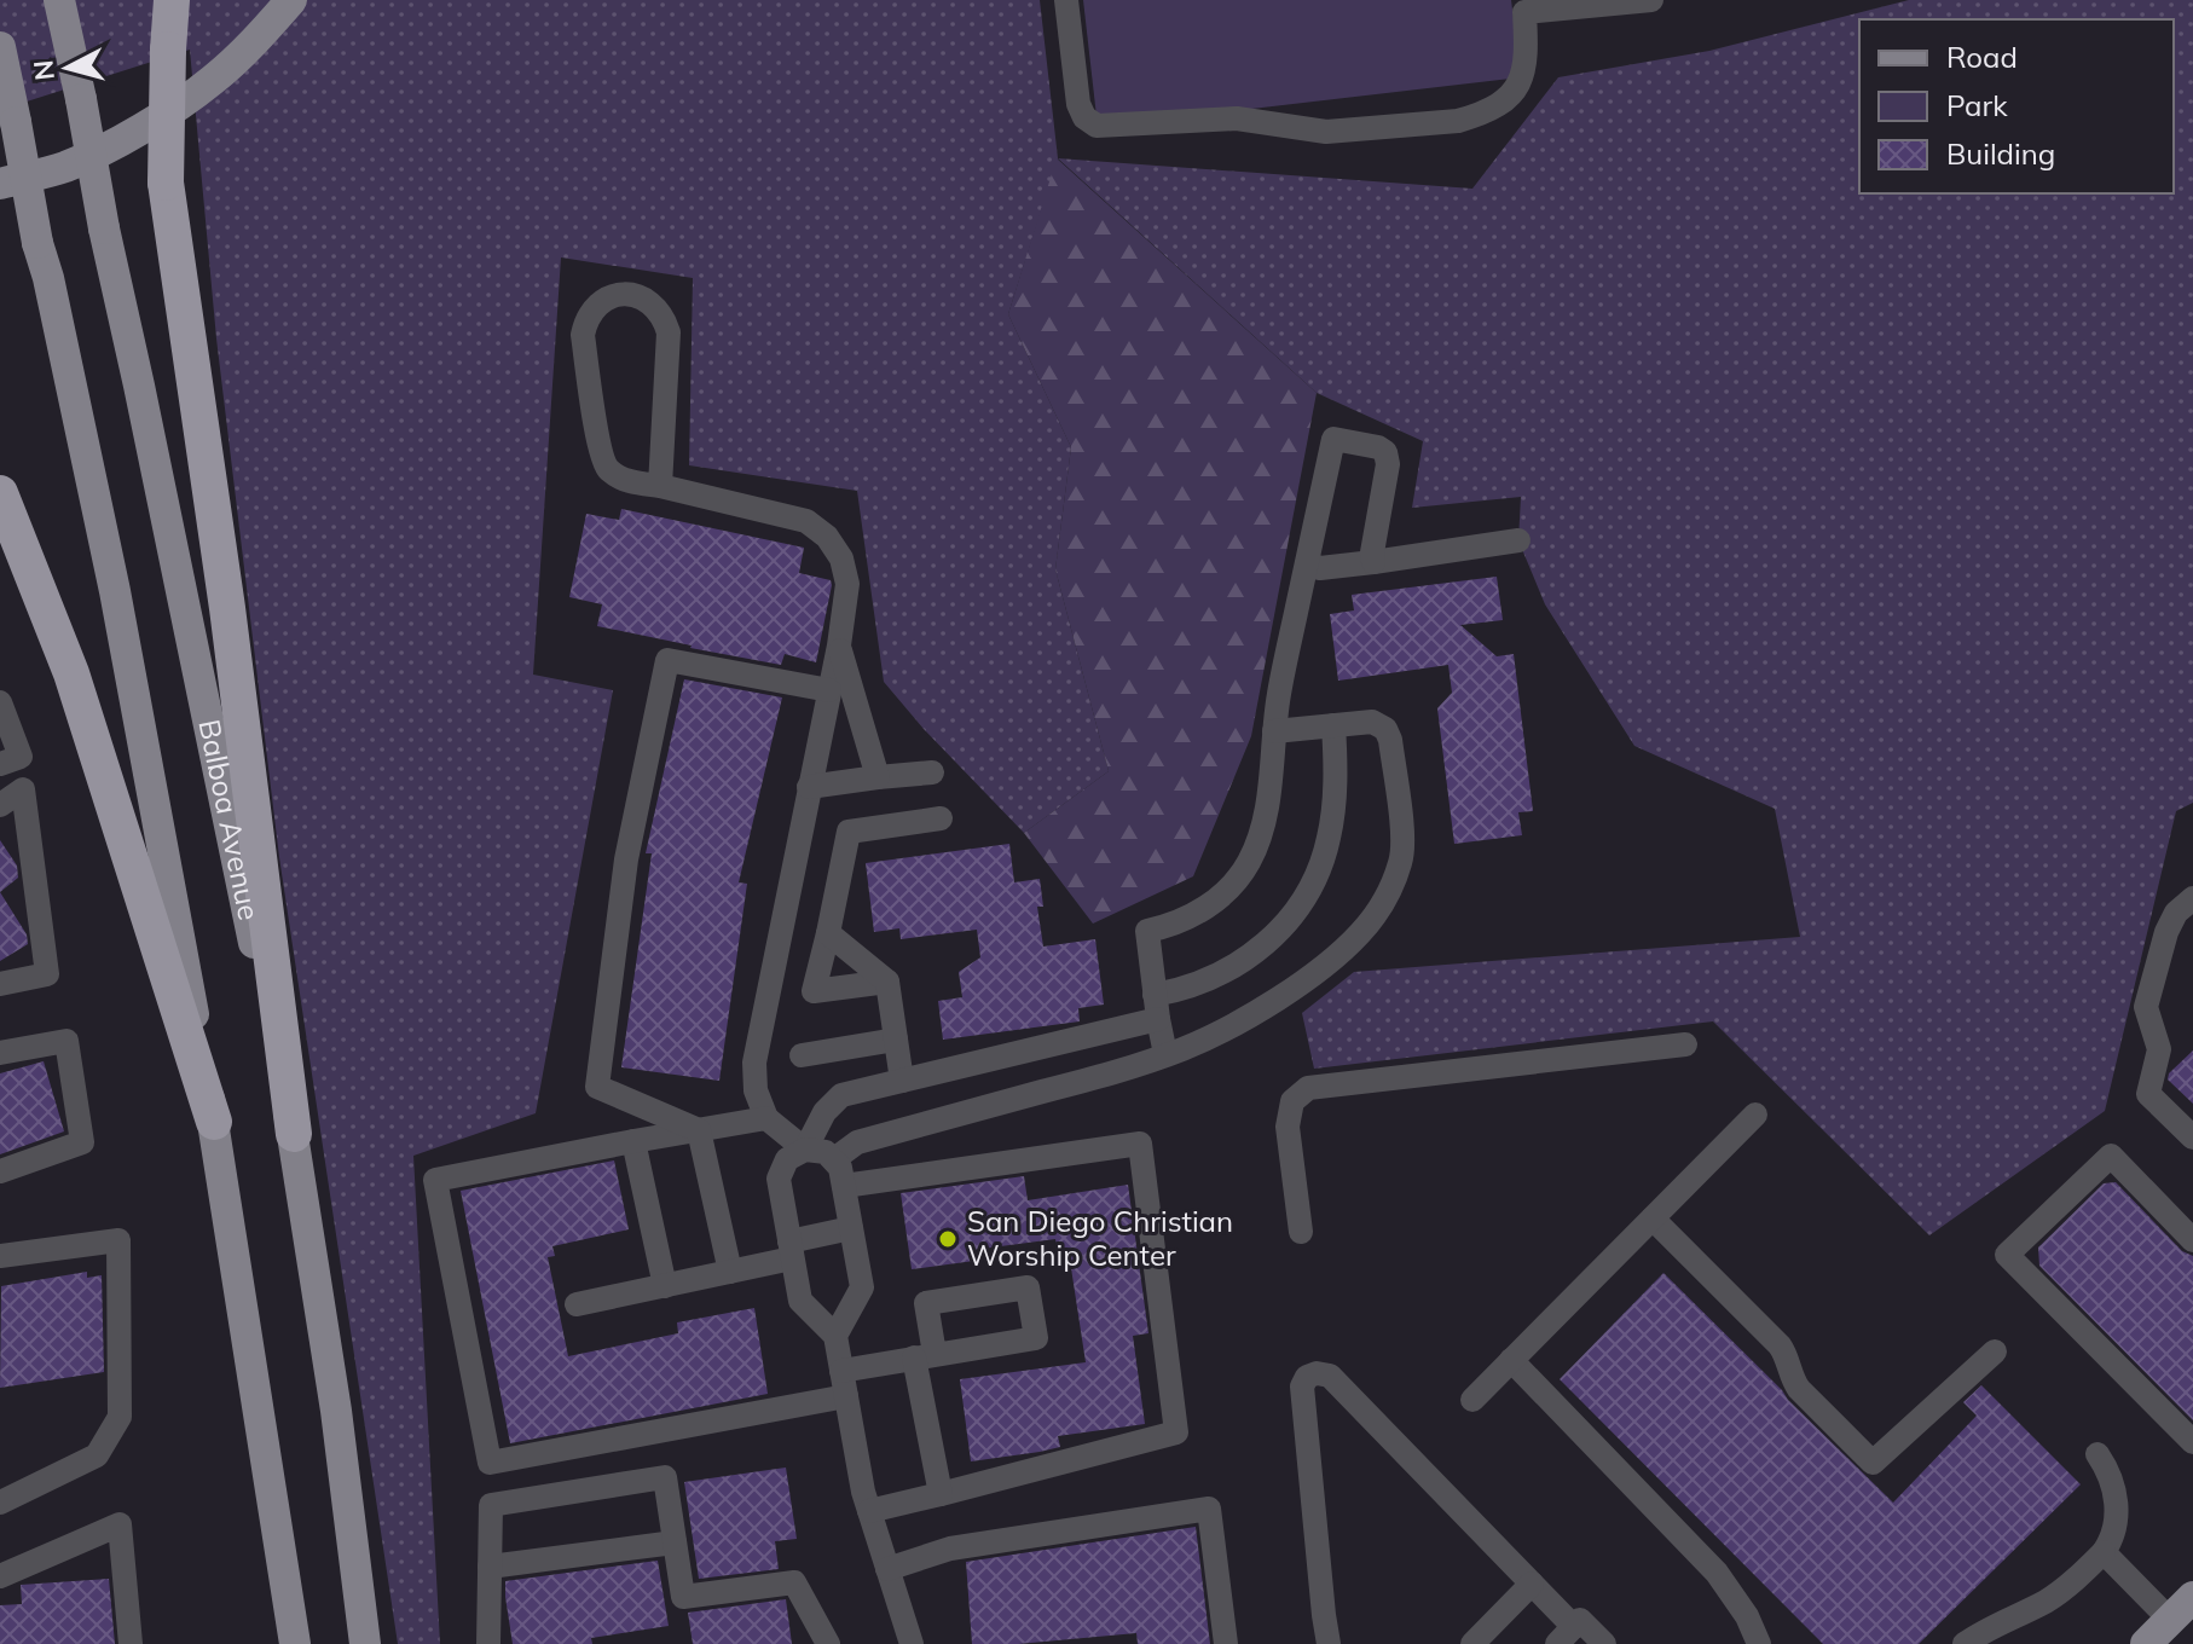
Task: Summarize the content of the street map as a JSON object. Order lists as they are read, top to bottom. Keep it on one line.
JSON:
{"streets":{"main road":["Balboa Avenue"]},"places":["San Diego Christian Worship Center"],"legend":["Road","Park","Building"],"north":"left"}
